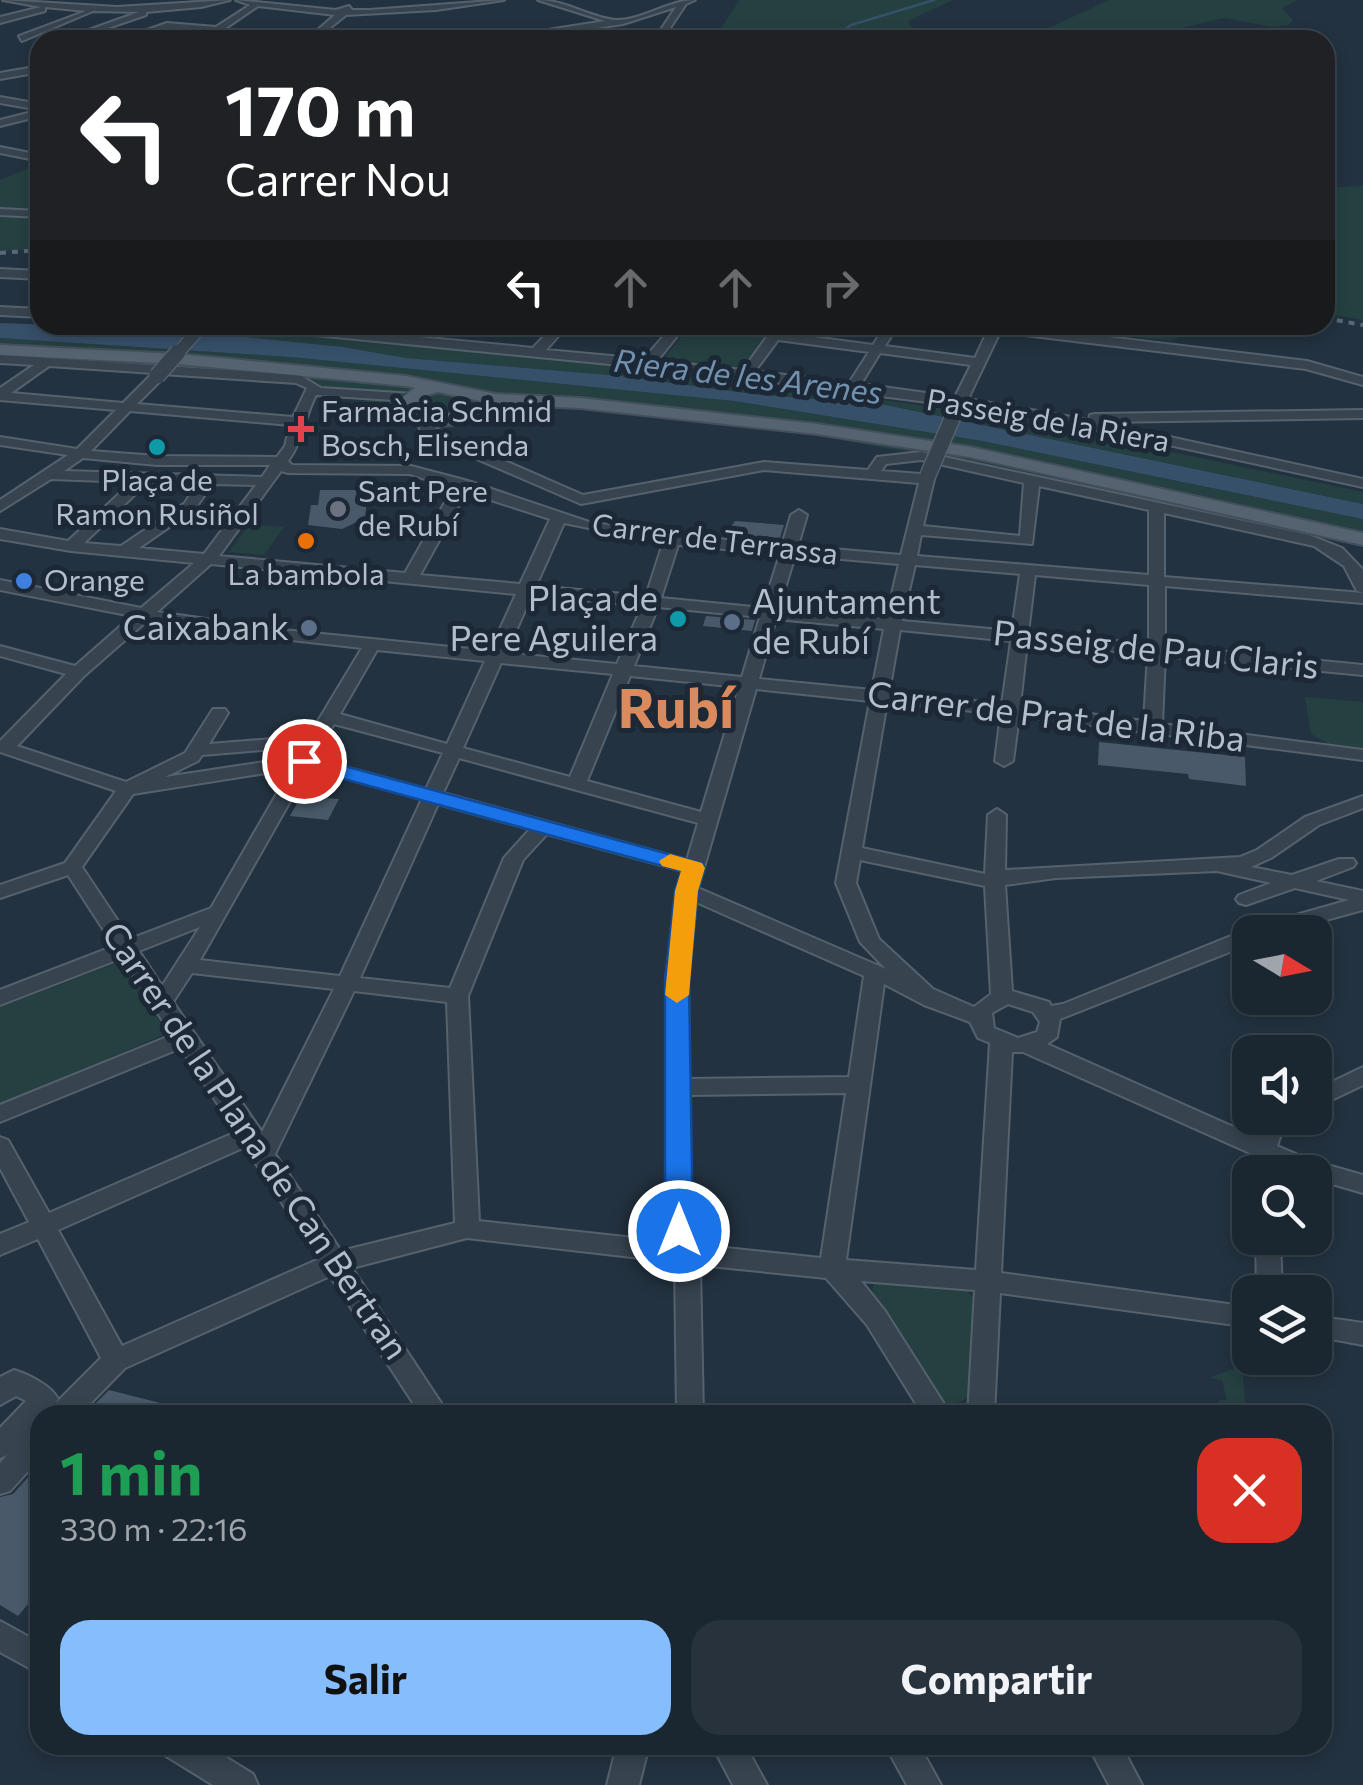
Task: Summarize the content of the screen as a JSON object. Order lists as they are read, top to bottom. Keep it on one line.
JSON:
{"streets":{"street":["Passeig de la Riera","Carrer de Terrassa","Passeig de Pau Claris","Carrer de Prat de la Riba","Carrer de la Plana de Can Bertran"]},"districts":["Rubí"],"water":["Riera de les Arenes"],"places":{"health":["Farmàcia Schmid Bosch, Elisenda"],"other":["Plaça de Ramon Rusiñol","Sant Pere de Rubí","La bambola","Orange","Plaça de Pere Aguilera","Ajuntament de Rubí","Caixabank"]},"north":"right","page":{"turn":["170 m","Carrer Nou"],"heading":["1 min","330 m · 22:16"],"buttons":["Salir","Compartir"]}}
